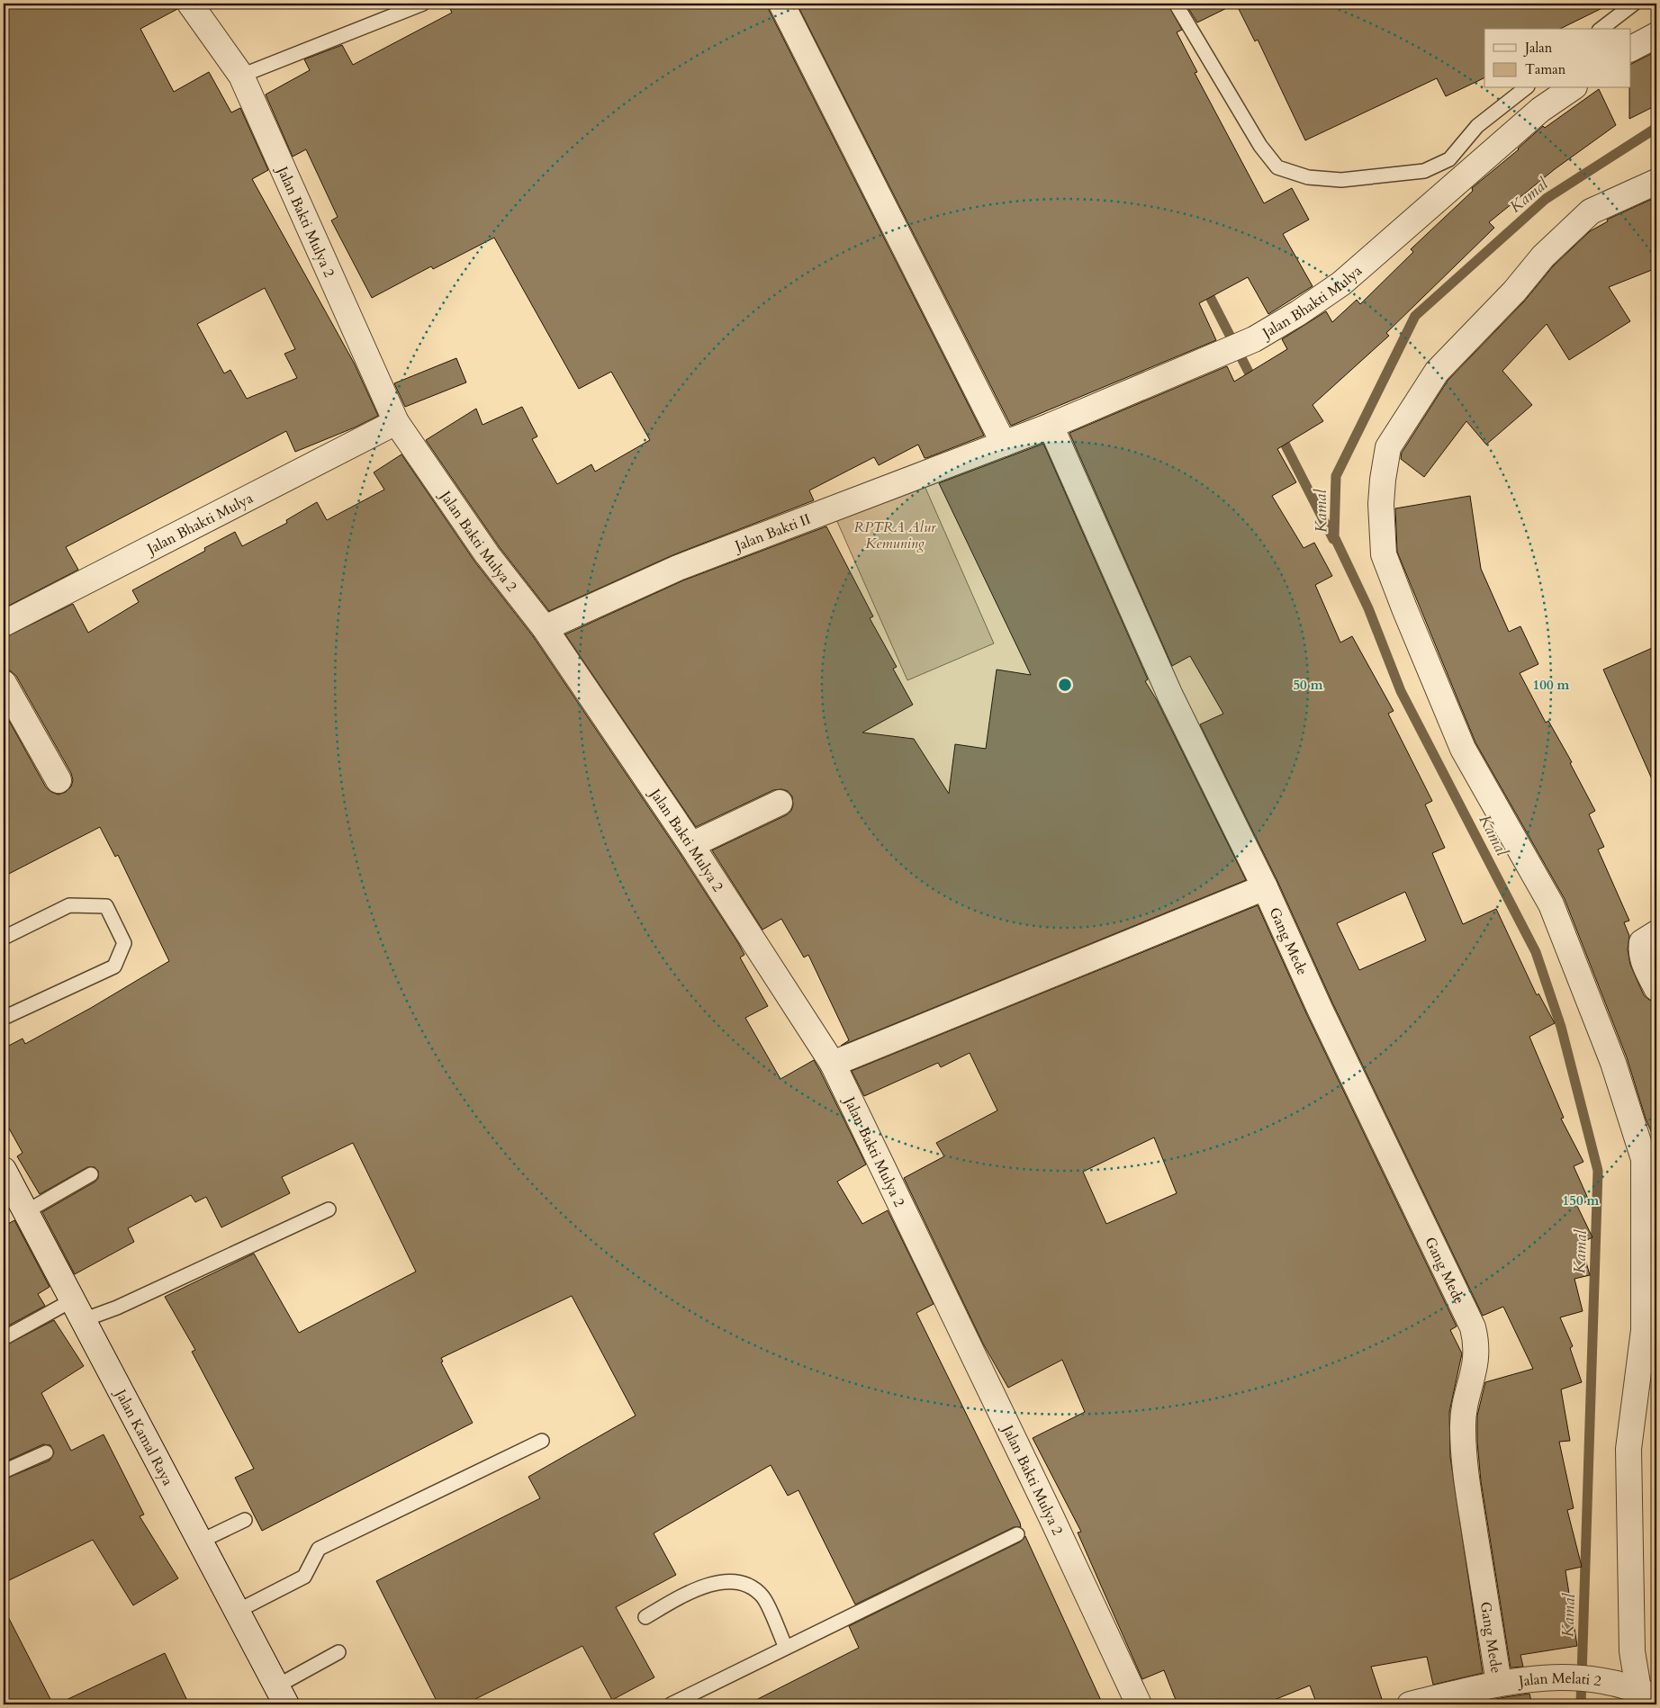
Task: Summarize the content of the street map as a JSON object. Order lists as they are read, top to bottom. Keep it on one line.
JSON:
{"streets":{"street":["Jalan Bakti Mulya 2","Jalan Bhakti Mulya","Jalan Bakti II","Gang Mede","Jalan Kamal Raya","Jalan Melati 2"]},"crossings":[["Jalan Bakti Mulya 2","Jalan Bhakti Mulya"],["Jalan Bakti Mulya 2","Jalan Bakti II"],["Jalan Bhakti Mulya","Jalan Bakti II"],["Jalan Bhakti Mulya","Gang Mede"],["Gang Mede","Jalan Melati 2"]],"water":["Kamal"],"parks":["RPTRA Alur Kemuning"],"legend":["Jalan","Taman"],"rings":["50 m","100 m","150 m"]}
